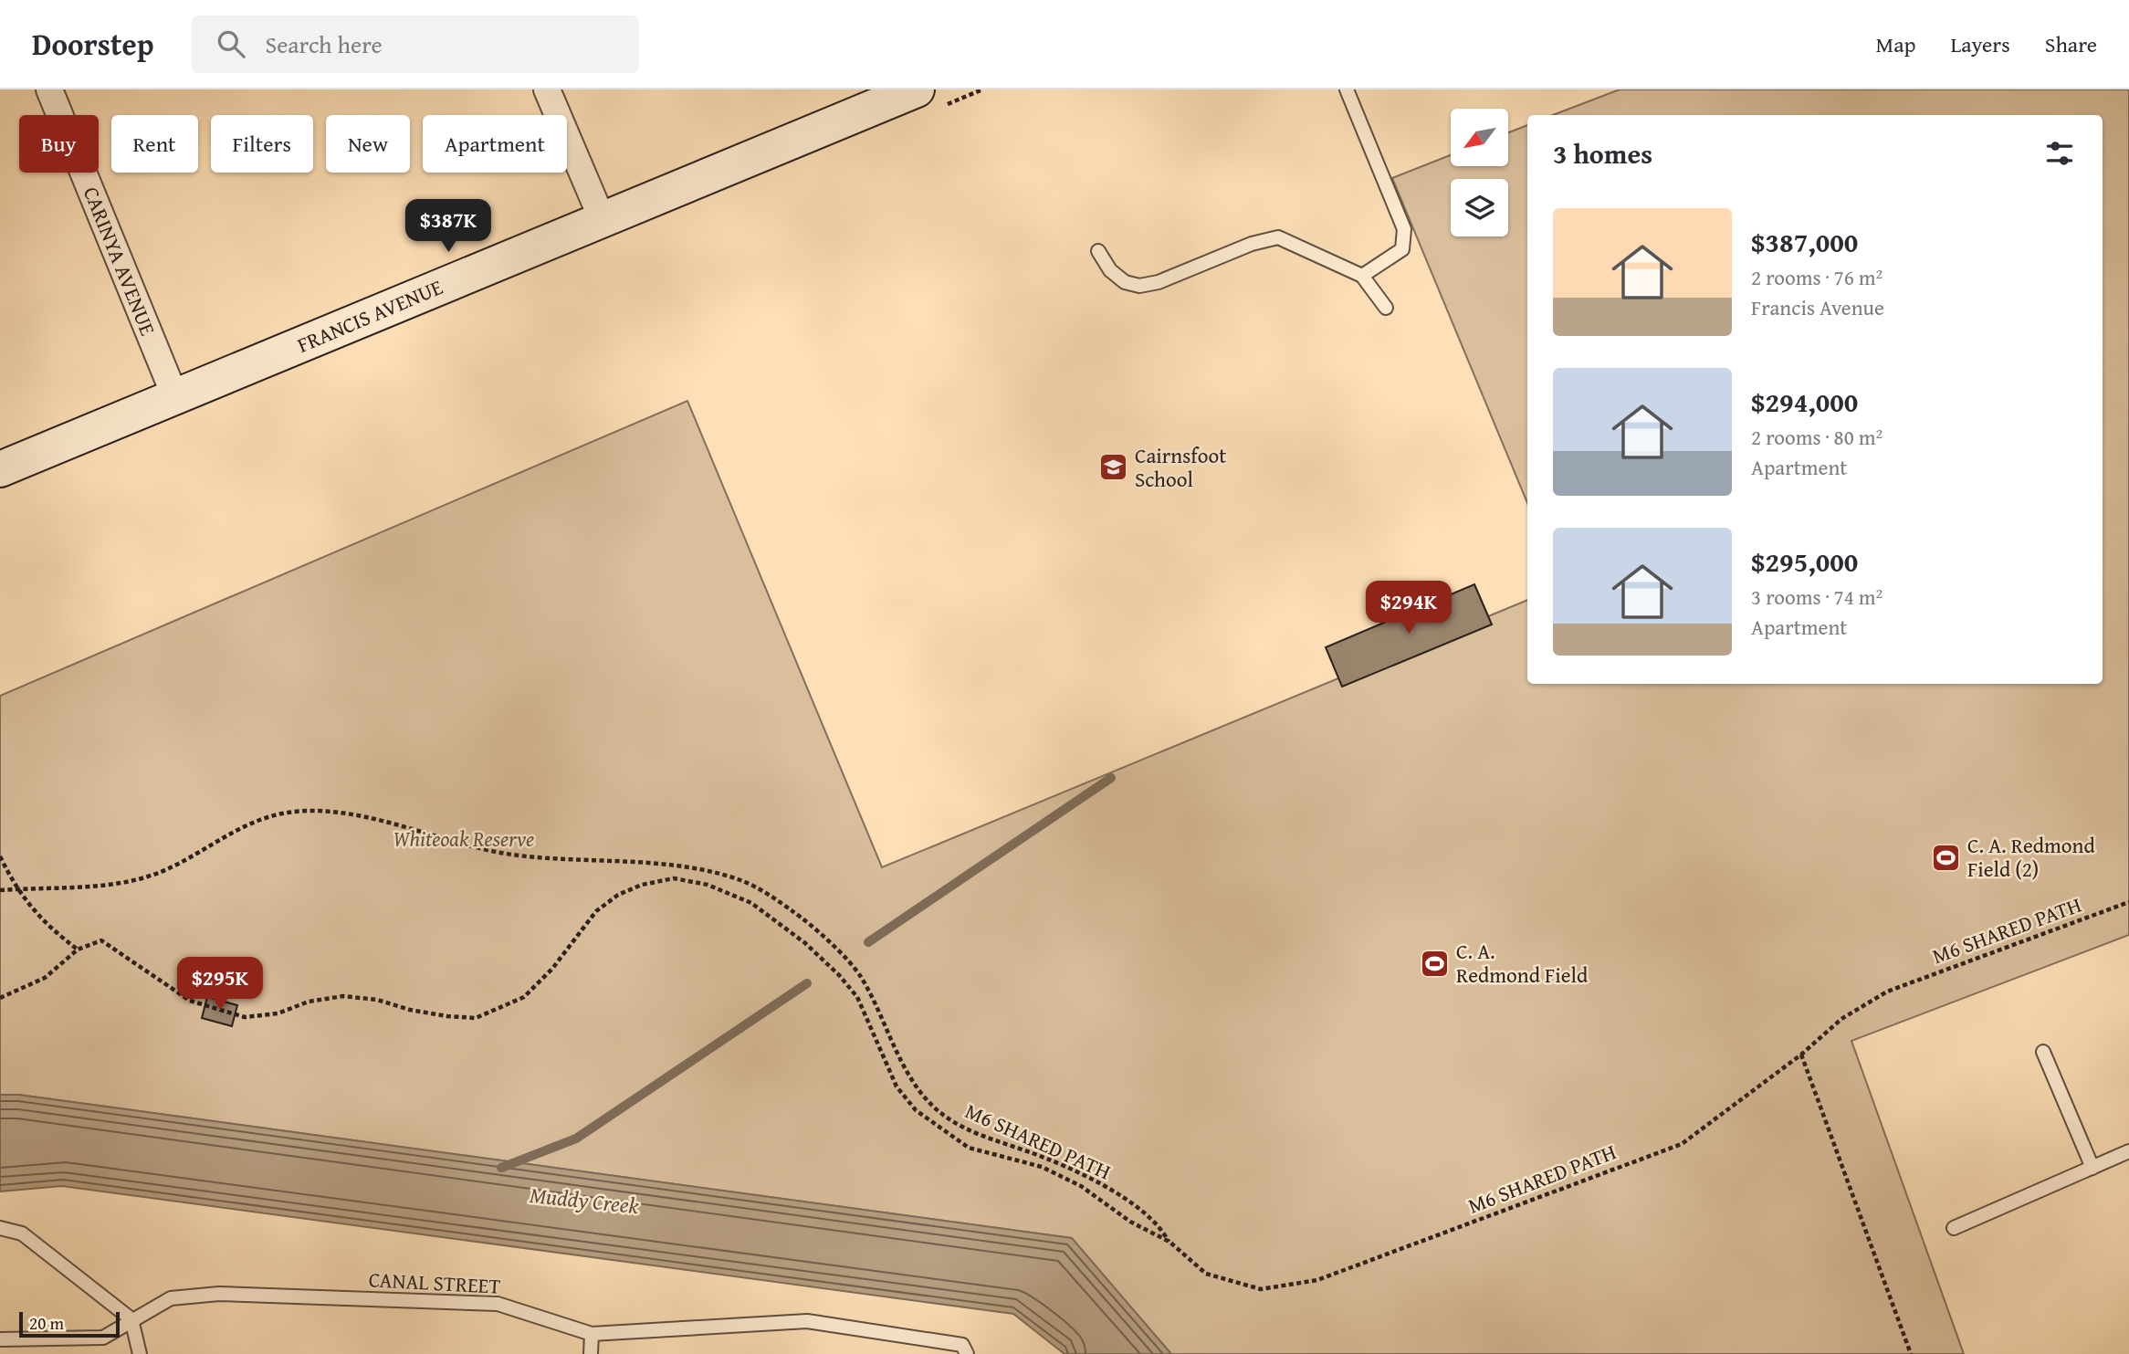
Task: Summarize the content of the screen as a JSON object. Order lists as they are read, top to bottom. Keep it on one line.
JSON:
{"streets":{"street":["CARINYA AVENUE","FRANCIS AVENUE"],"lane":["CANAL STREET"],"path":["M6 SHARED PATH"]},"crossings":[["CARINYA AVENUE","FRANCIS AVENUE"]],"water":["Muddy Creek"],"parks":["Whiteoak Reserve"],"places":{"school or university":["Cairnsfoot School"],"sports":["C. A. Redmond Field (2)","C. A. Redmond Field"]},"scale_bar":"20 m","north":"bottom left","page":{"header":"Doorstep","search":"Search here","nav":["Map","Layers","Share"],"chip":["Buy","Rent","Filters","New","Apartment"],"heading":"3 homes","list":[{"name":"$387,000","note":"2 rooms · 76 m² · Francis Avenue"},{"name":"$294,000","note":"2 rooms · 80 m² · Apartment"},{"name":"$295,000","note":"3 rooms · 74 m² · Apartment"}],"price":["$387K","$294K","$295K"],"scale":"20 m"}}
